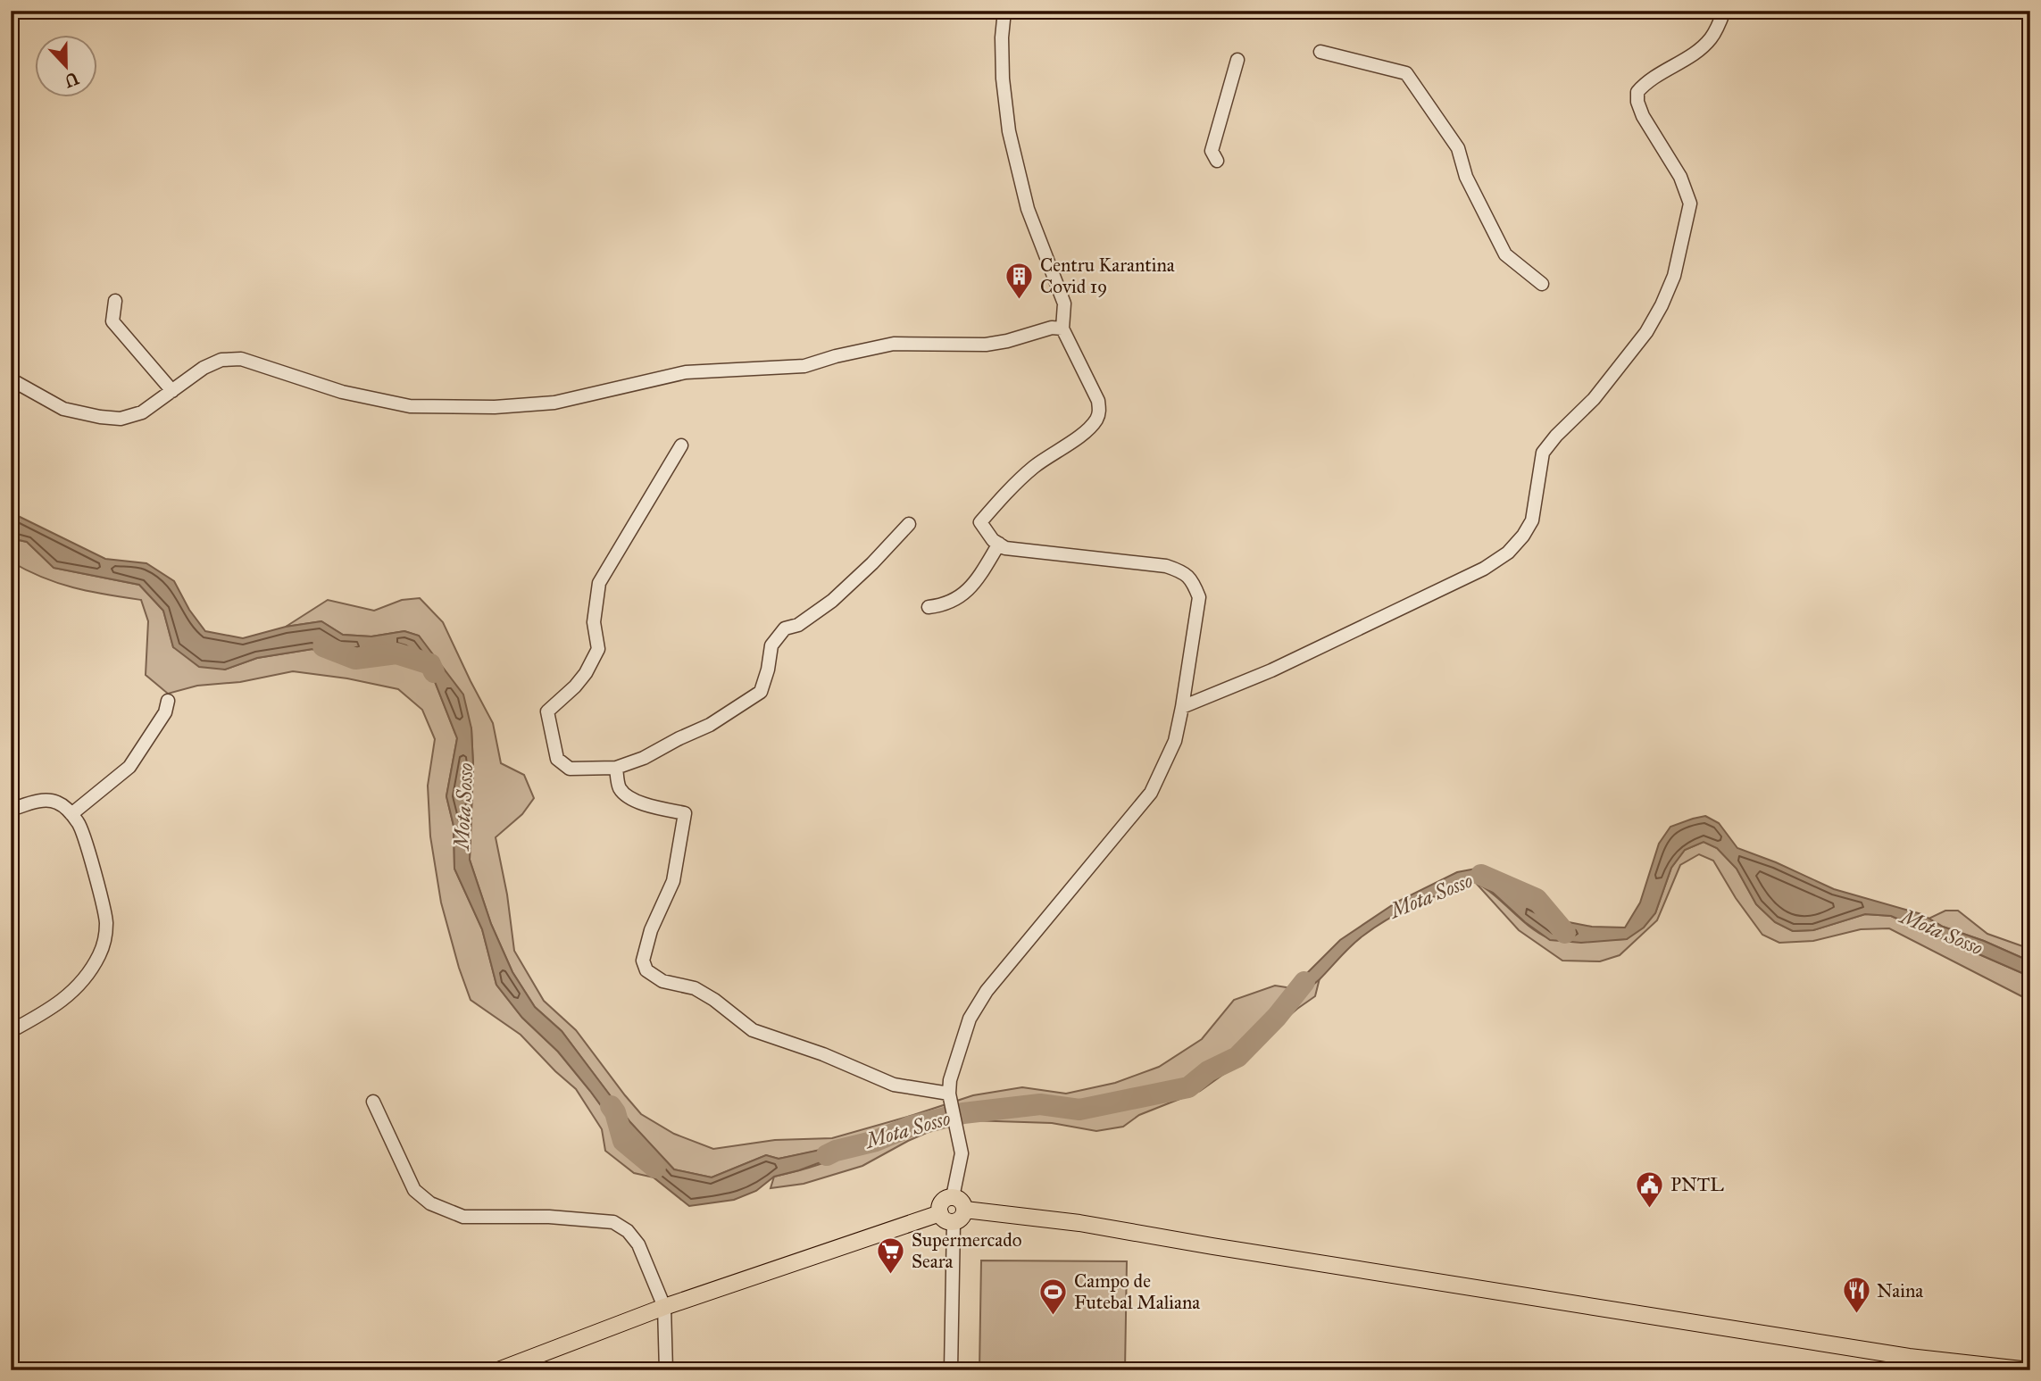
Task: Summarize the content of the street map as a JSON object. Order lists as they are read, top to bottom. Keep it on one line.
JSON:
{"water":["Mota Sosso"],"places":{"building":["Centru Karantina Covid 19"],"public building":["PNTL"],"supermarket":["Supermercado Seara"],"restaurant":["Naina"],"sports":["Campo de Futebal Maliana"]},"north":"bottom"}
